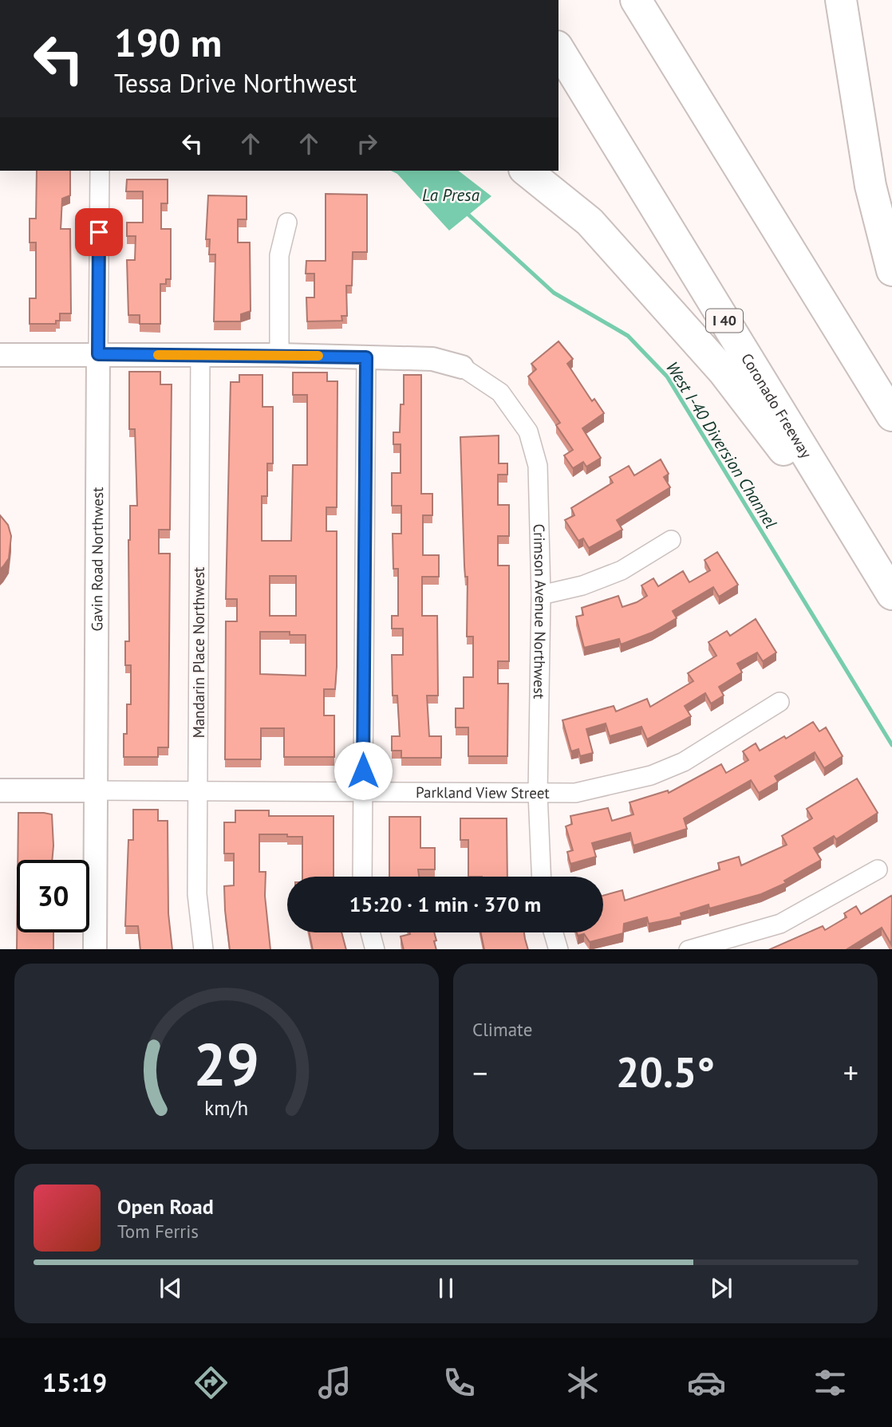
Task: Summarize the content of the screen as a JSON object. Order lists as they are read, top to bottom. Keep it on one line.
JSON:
{"streets":{"highway":["I 40","Coronado Freeway"],"street":["Gavin Road Northwest","Crimson Avenue Northwest","Mandarin Place Northwest","Parkland View Street"]},"crossings":[["Gavin Road Northwest","Parkland View Street"],["Crimson Avenue Northwest","Parkland View Street"],["Mandarin Place Northwest","Parkland View Street"]],"water":["La Presa","West I-40 Diversion Channel"],"page":{"turn":["190 m","Tessa Drive Northwest"],"limit":"30","trip":"15:20 · 1 min · 370 m","tile":"Climate","heat":["−","20.5°","+"],"song":["Open Road","Tom Ferris"],"tabs":"15:19","gauge":["29","km/h"]}}
